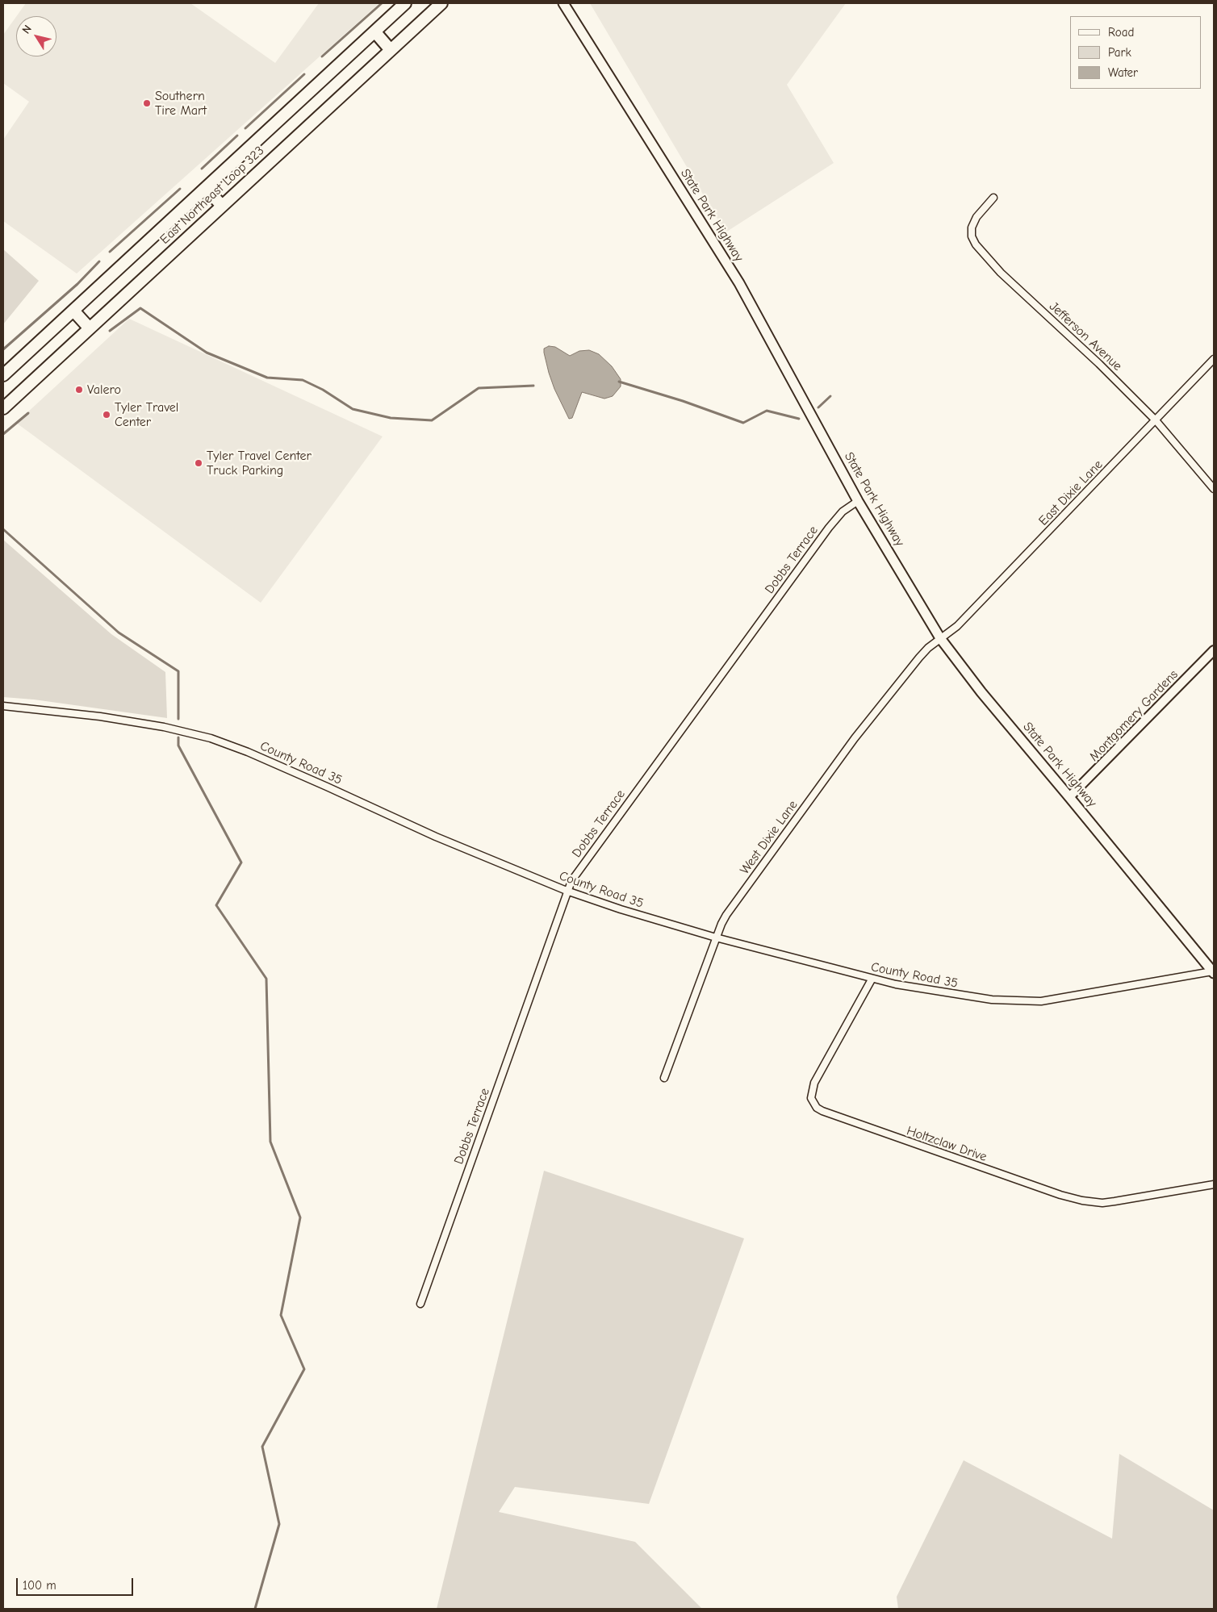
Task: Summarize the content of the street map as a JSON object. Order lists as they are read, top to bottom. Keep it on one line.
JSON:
{"streets":{"highway":["East Northeast Loop 323"],"main road":["State Park Highway"],"street":["Jefferson Avenue","East Dixie Lane","Dobbs Terrace","Montgomery Gardens","County Road 35","West Dixie Lane","Holtzclaw Drive"]},"crossings":[["State Park Highway","East Dixie Lane"],["State Park Highway","Dobbs Terrace"],["State Park Highway","Montgomery Gardens"],["State Park Highway","County Road 35"],["State Park Highway","West Dixie Lane"],["Jefferson Avenue","East Dixie Lane"],["East Dixie Lane","West Dixie Lane"],["Dobbs Terrace","County Road 35"],["County Road 35","West Dixie Lane"],["County Road 35","Holtzclaw Drive"]],"places":["Southern Tire Mart","Valero","Tyler Travel Center","Tyler Travel Center Truck Parking"],"legend":["Road","Park","Water"],"scale_bar":"100 m","north":"top left"}
